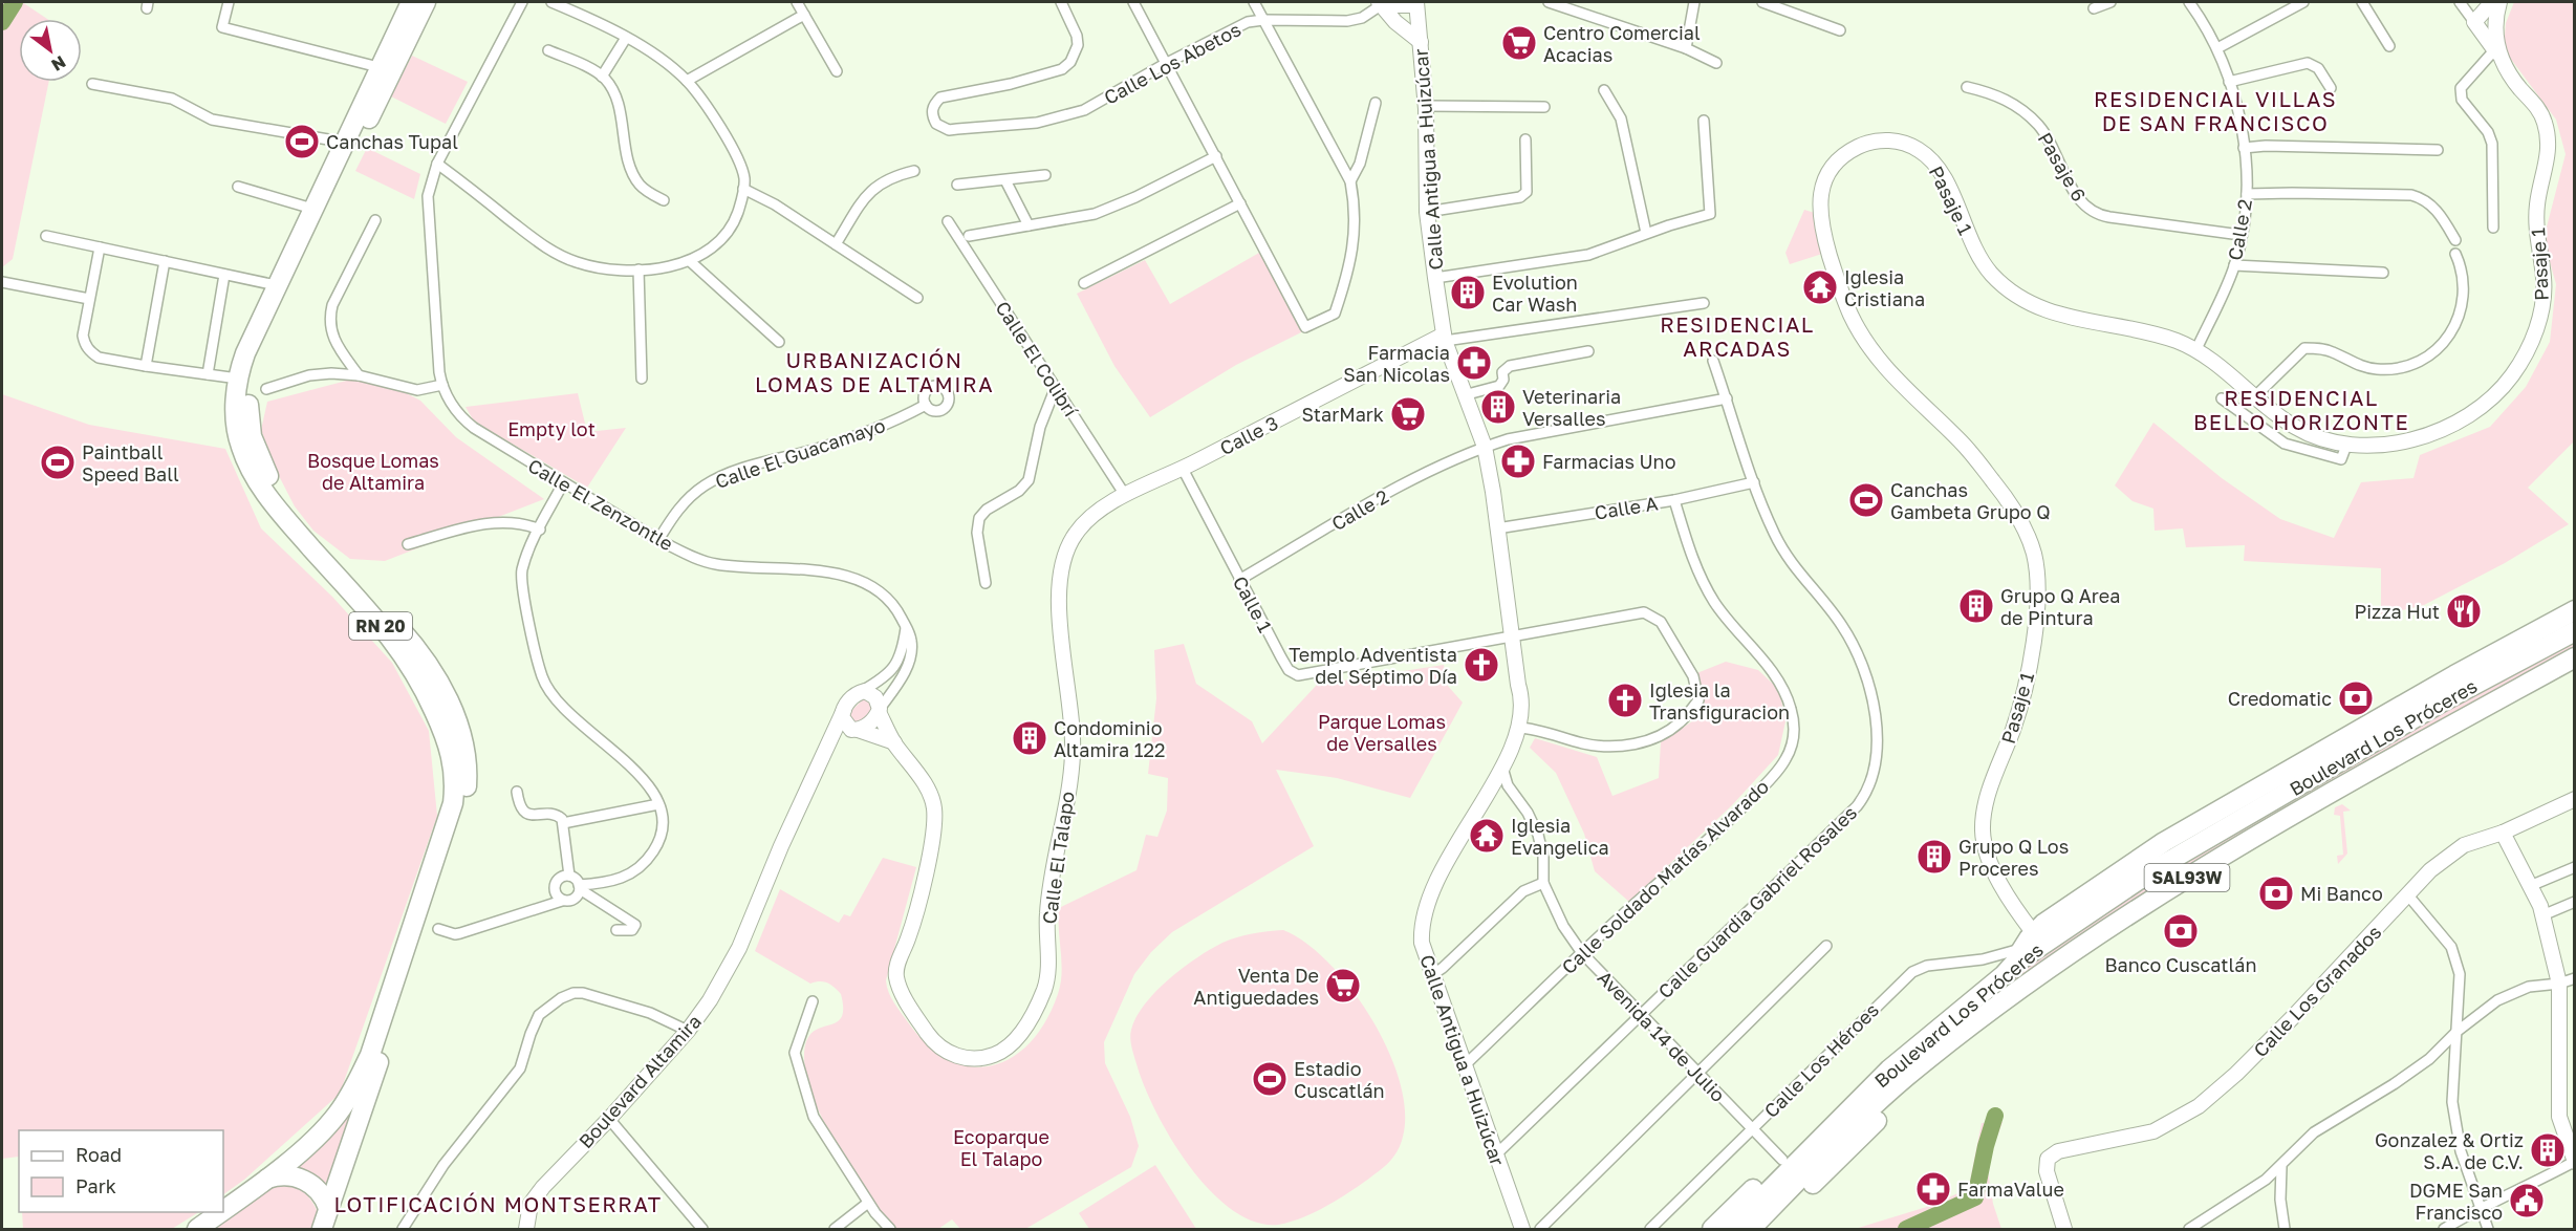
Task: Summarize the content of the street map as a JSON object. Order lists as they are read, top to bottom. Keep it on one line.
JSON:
{"streets":{"highway":["RN 20","Boulevard Los Próceres","SAL93W"],"street":["Calle Los Abetos","Calle Antigua a Huizúcar","Pasaje 6","Pasaje 1","Calle 2","Calle El Colibrí","Calle 3","Calle El Guacamayo","Calle El Zenzontle","Calle A","Calle 1","Calle El Talapo","Calle Soldado Matías Alvarado","Calle Guardia Gabriel Rosales","Calle Los Granados","Avenida 14 de Julio","Calle Los Héroes","Boulevard Altamira"]},"crossings":[["Calle Los Abetos","Calle Antigua a Huizúcar"],["Calle Antigua a Huizúcar","Calle 2"],["Calle Antigua a Huizúcar","Calle 3"],["Calle Antigua a Huizúcar","Calle A"],["Calle Antigua a Huizúcar","Calle 1"],["Calle Antigua a Huizúcar","Calle Soldado Matías Alvarado"],["Calle Antigua a Huizúcar","Calle Guardia Gabriel Rosales"],["Calle Antigua a Huizúcar","Avenida 14 de Julio"],["Pasaje 6","Calle 2"],["Pasaje 1","Calle 2"],["Pasaje 1","Boulevard Los Próceres"],["Pasaje 1","Calle Los Héroes"],["Calle 2","Calle 1"],["Calle 2","Calle Guardia Gabriel Rosales"],["Calle El Colibrí","Calle 3"],["Calle 3","Calle 1"],["Calle 3","Calle El Talapo"],["Calle El Guacamayo","Calle El Zenzontle"],["Calle El Zenzontle","Calle El Talapo"],["Calle El Zenzontle","Boulevard Altamira"],["Calle A","Calle Soldado Matías Alvarado"],["Calle A","Calle Guardia Gabriel Rosales"],["Boulevard Los Próceres","Calle Los Héroes"],["Calle El Talapo","Boulevard Altamira"],["Calle Soldado Matías Alvarado","Avenida 14 de Julio"],["Calle Guardia Gabriel Rosales","Avenida 14 de Julio"],["Avenida 14 de Julio","Calle Los Héroes"]],"districts":["RESIDENCIAL VILLAS DE SAN FRANCISCO","RESIDENCIAL ARCADAS","URBANIZACIÓN LOMAS DE ALTAMIRA","RESIDENCIAL BELLO HORIZONTE","LOTIFICACIÓN MONTSERRAT"],"parks":["Empty lot","Bosque Lomas de Altamira","Parque Lomas de Versalles","Ecoparque El Talapo"],"places":{"supermarket":["Centro Comercial Acacias","StarMark","Venta De Antiguedades"],"sports":["Canchas Tupal","Paintball Speed Ball","Canchas Gambeta Grupo Q","Estadio Cuscatlán"],"temple":["Iglesia Cristiana","Iglesia Evangelica"],"building":["Evolution Car Wash","Veterinaria Versalles","Grupo Q Area de Pintura","Condominio Altamira 122","Grupo Q Los Proceres","Gonzalez & Ortiz S.A. de C.V."],"pharmacy":["Farmacia San Nicolas","Farmacias Uno","FarmaValue"],"restaurant":["Pizza Hut"],"church":["Templo Adventista del Séptimo Día","Iglesia la Transfiguracion"],"bank":["Credomatic","Mi Banco","Banco Cuscatlán"],"public building":["DGME San Francisco"]},"legend":["Road","Park"],"north":"bottom right"}
